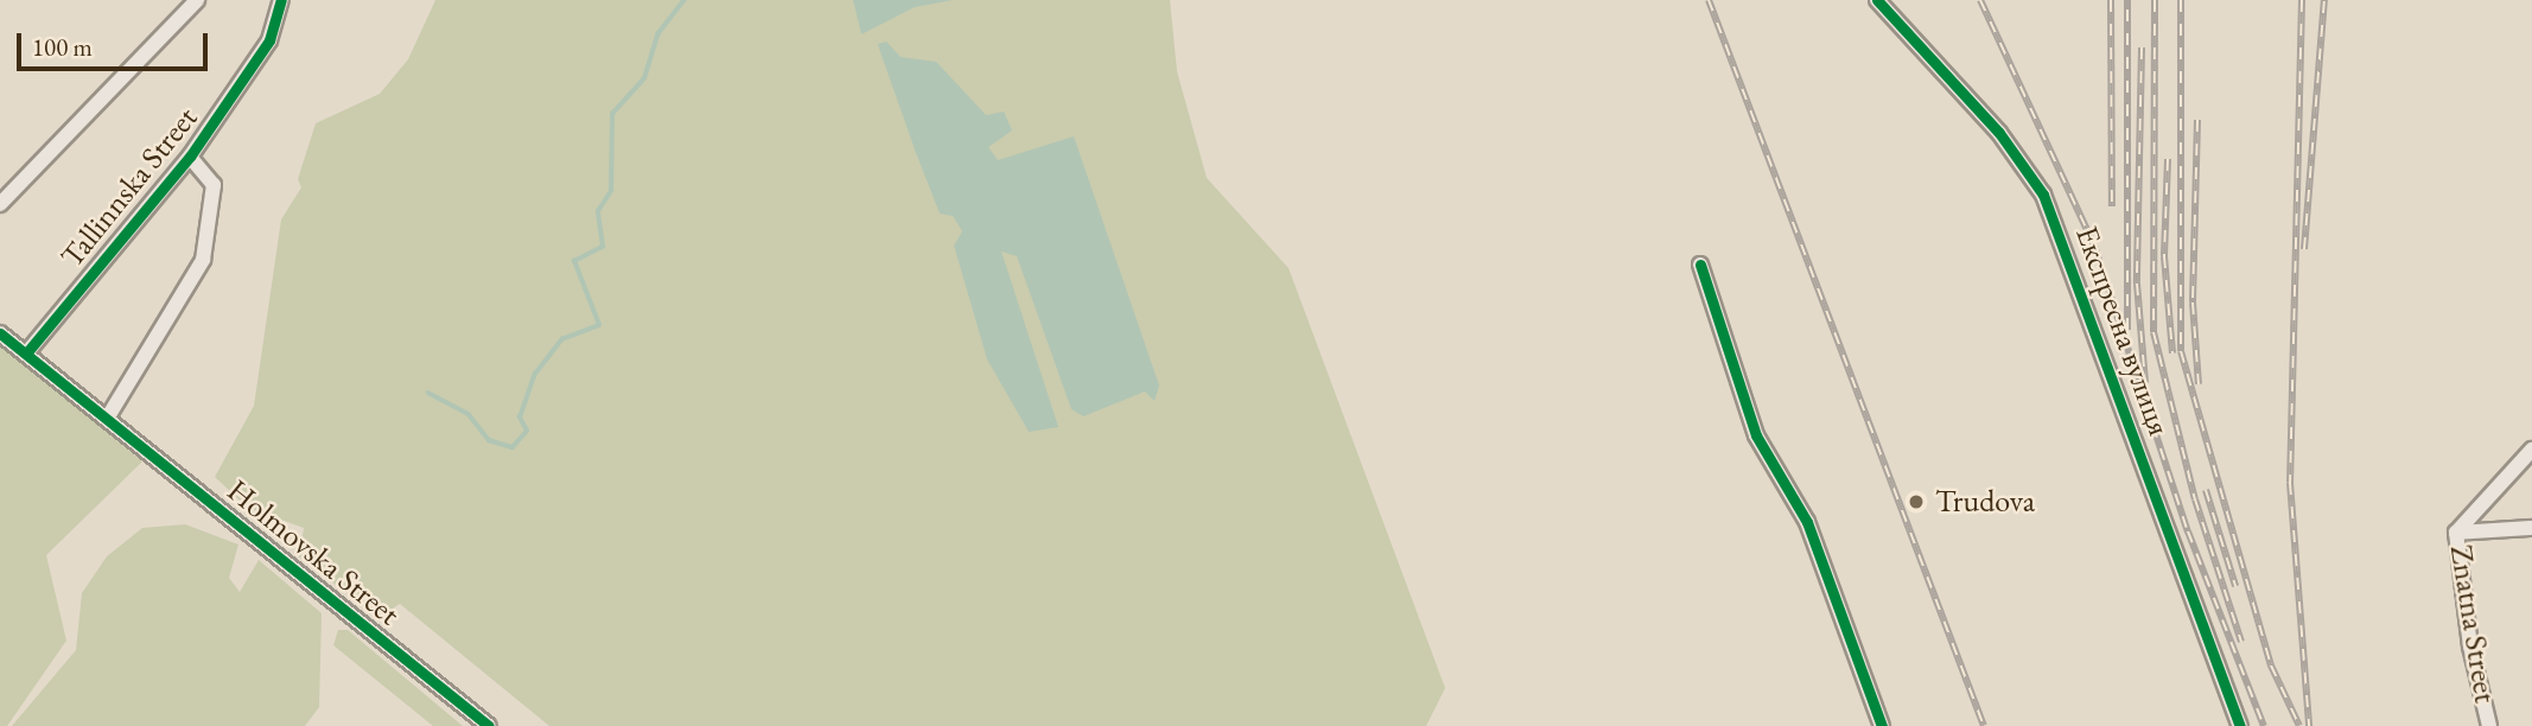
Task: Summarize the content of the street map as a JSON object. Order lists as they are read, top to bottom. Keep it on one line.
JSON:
{"streets":{"street":["Tallinnska Street","Експресна вулиця","Holmovska Street","Znatna Street"]},"crossings":[["Tallinnska Street","Holmovska Street"]],"places":["Trudova"],"scale_bar":"100 m"}
